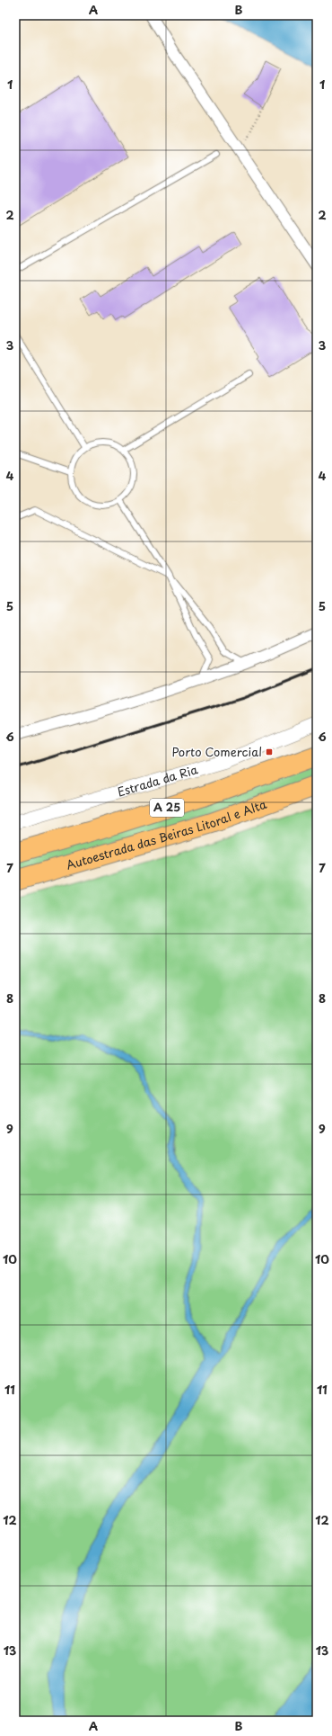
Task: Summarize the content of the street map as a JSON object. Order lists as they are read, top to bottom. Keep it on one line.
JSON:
{"streets":{"highway":["A 25","Autoestrada das Beiras Litoral e Alta"],"street":["Estrada da Ria"]},"places":{"transit":["Porto Comercial"]},"grid":{"columns":["A","B"],"rows":["1","2","3","4","5","6","7","8","9","10","11","12","13"]}}
